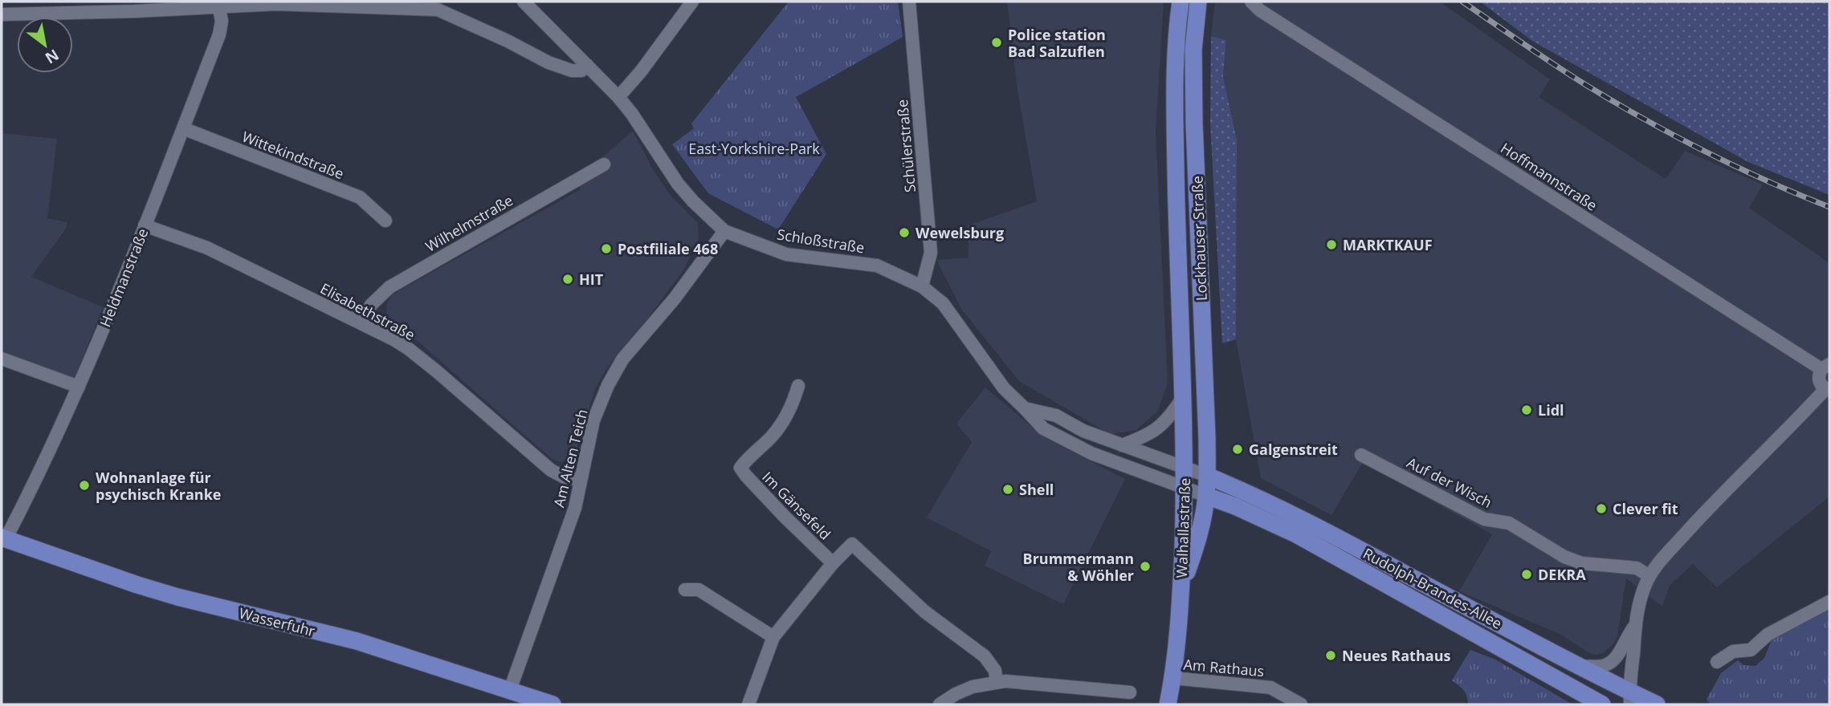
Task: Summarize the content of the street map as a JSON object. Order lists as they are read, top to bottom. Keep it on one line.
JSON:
{"streets":{"main road":["Lockhauser Straße","Walhallastraße","Rudolph-Brandes-Allee","Wasserfuhr"],"street":["Schülerstraße","Wittekindstraße","Hoffmannstraße","Wilhelmstraße","Schloßstraße","Heldmanstraße","Elisabethstraße","Am Alten Teich","Auf der Wisch","Im Gänsefeld","Am Rathaus"]},"crossings":[["Schülerstraße","Schloßstraße"],["Wittekindstraße","Heldmanstraße"],["Wilhelmstraße","Elisabethstraße"],["Lockhauser Straße","Walhallastraße"],["Lockhauser Straße","Rudolph-Brandes-Allee"],["Schloßstraße","Am Alten Teich"],["Schloßstraße","Walhallastraße"],["Schloßstraße","Rudolph-Brandes-Allee"],["Heldmanstraße","Elisabethstraße"],["Heldmanstraße","Wasserfuhr"],["Elisabethstraße","Am Alten Teich"],["Am Alten Teich","Wasserfuhr"],["Walhallastraße","Rudolph-Brandes-Allee"],["Walhallastraße","Am Rathaus"]],"parks":["East-Yorkshire-Park"],"places":["Police station Bad Salzuflen","Wewelsburg","MARKTKAUF","Postfiliale 468","HIT","Lidl","Galgenstreit","Wohnanlage für psychisch Kranke","Shell","Clever fit","Brummermann & Wöhler","DEKRA","Neues Rathaus"],"north":"bottom right"}
